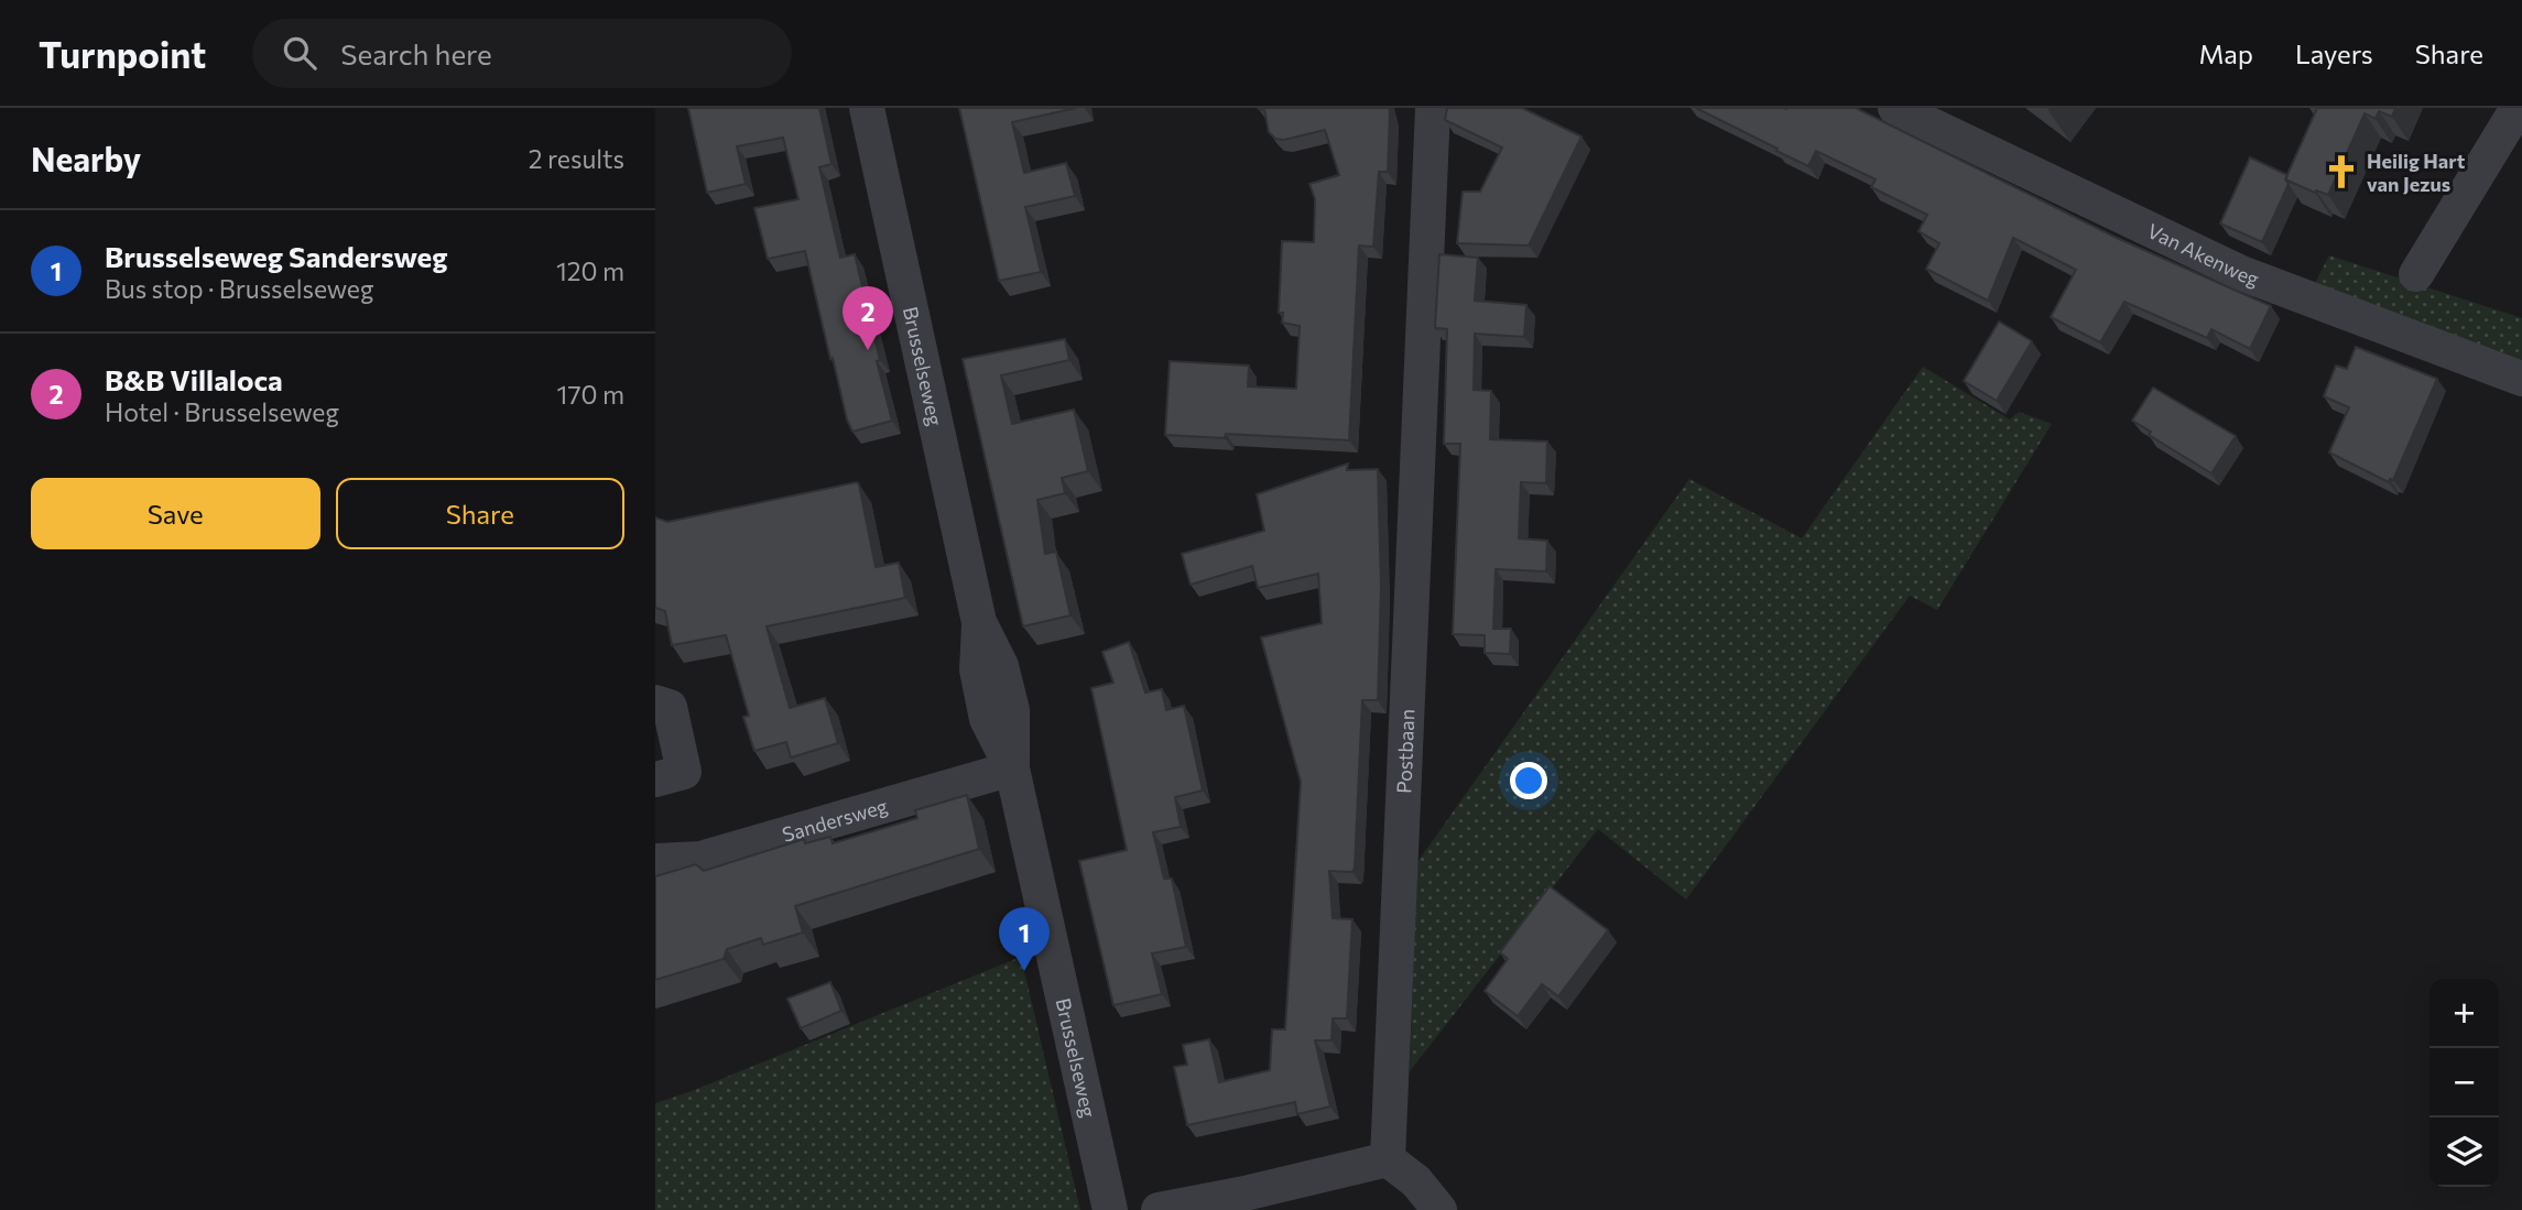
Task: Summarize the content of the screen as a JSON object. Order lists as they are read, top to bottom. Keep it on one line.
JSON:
{"streets":{"street":["Van Akenweg","Brusselseweg","Postbaan","Sandersweg"]},"crossings":[["Brusselseweg","Sandersweg"]],"places":{"church":["Heilig Hart van Jezus"]},"page":{"header":"Turnpoint","search":"Search here","nav":["Map","Layers","Share"],"heading":["Nearby","2 results"],"list":[{"mark":"1","name":"Brusselseweg Sandersweg","note":"Bus stop · Brusselseweg","value":"120 m"},{"mark":"2","name":"B&B Villaloca","note":"Hotel · Brusselseweg","value":"170 m"}],"pins":["2","1"],"buttons":["Save","Share"],"map_buttons":["+","−"]}}
